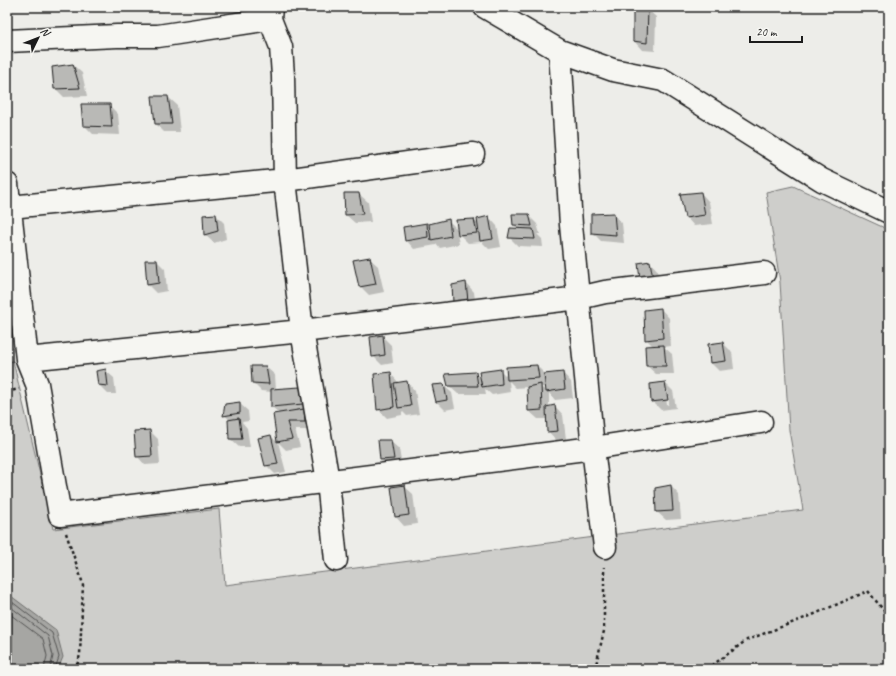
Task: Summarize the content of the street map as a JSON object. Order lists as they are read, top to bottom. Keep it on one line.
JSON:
{"scale_bar":"20 m","north":"top right"}
